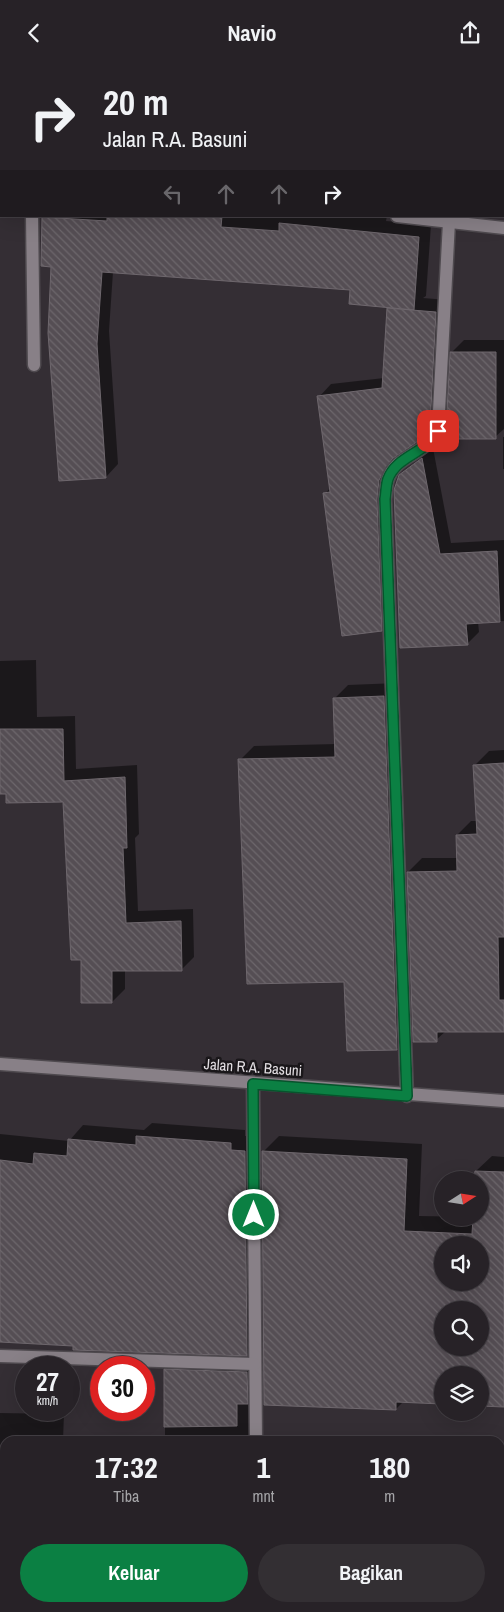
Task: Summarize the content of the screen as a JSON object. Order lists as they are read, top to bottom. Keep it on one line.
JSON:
{"streets":{"street":["Jalan R.A. Basuni"]},"north":"right","page":{"header":"Navio","turn":["20 m","Jalan R.A. Basuni"],"speed":"27 km/h","limit":"30","eta":["17:32","Tiba","1","mnt","180","m"],"buttons":["Keluar","Bagikan"]}}
